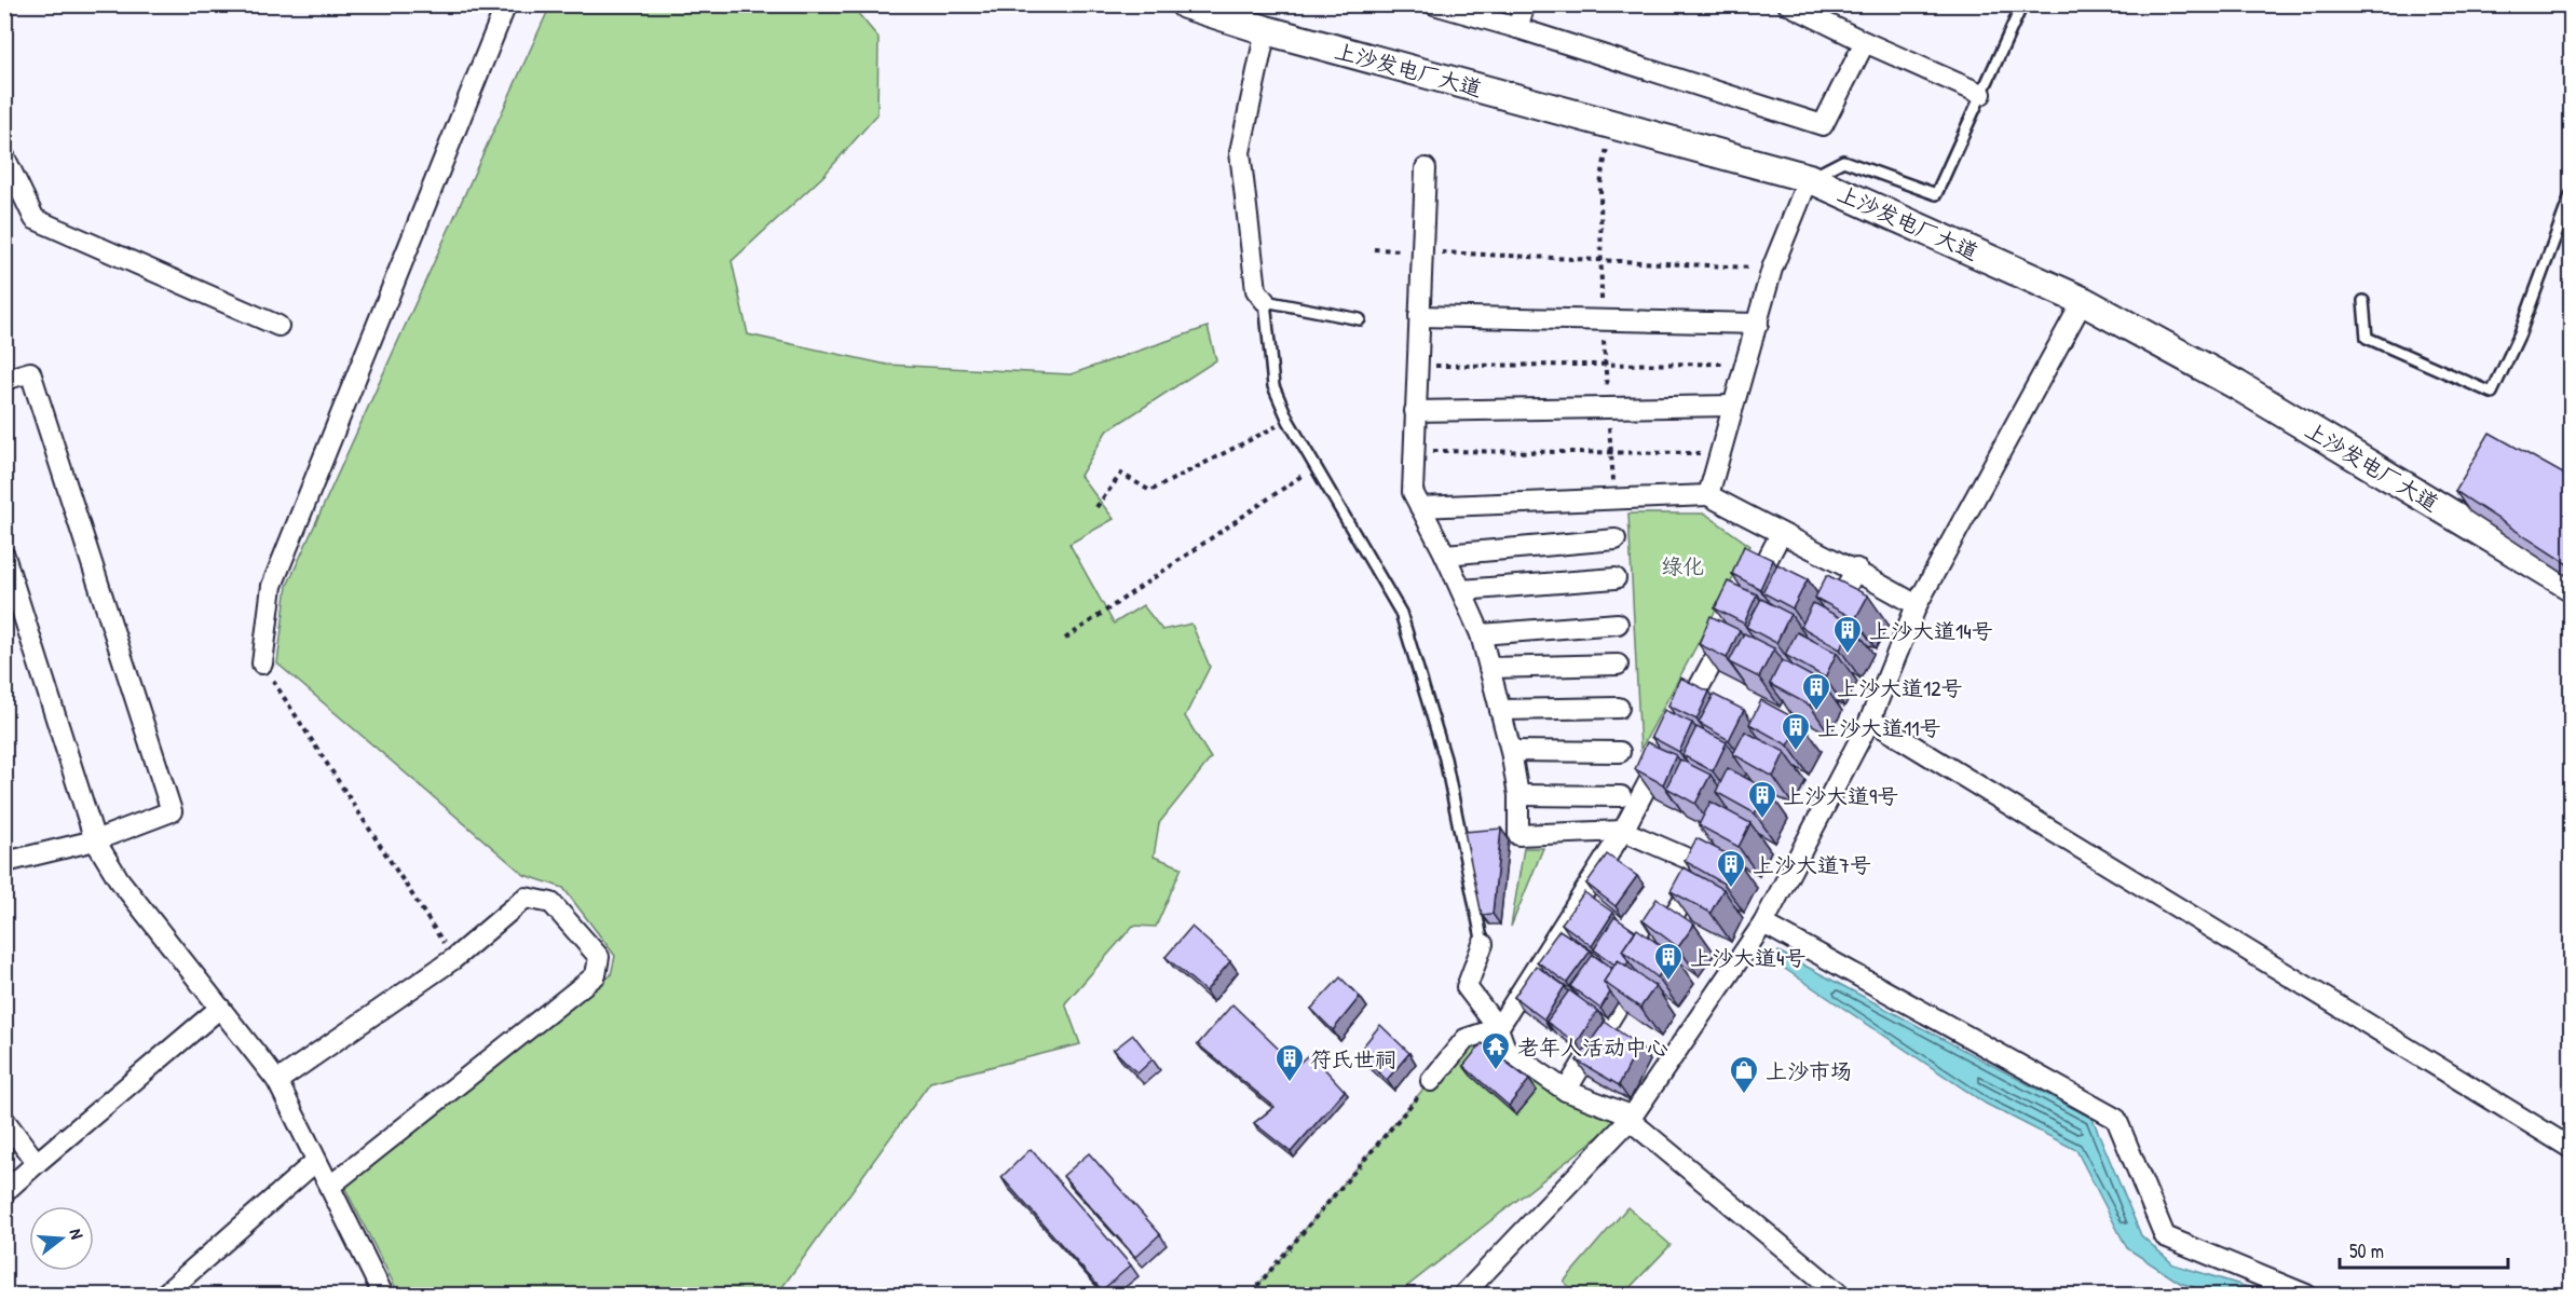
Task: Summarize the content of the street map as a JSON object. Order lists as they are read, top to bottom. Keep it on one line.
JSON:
{"streets":{"main road":["上沙发电厂大道"]},"parks":["绿化"],"places":{"building":["上沙大道14号","上沙大道12号","上沙大道11号","上沙大道9号","上沙大道7号","上沙大道4号","符氏世祠"],"temple":["老年人活动中心"],"shop":["上沙市场"]},"scale_bar":"50 m","north":"right"}
